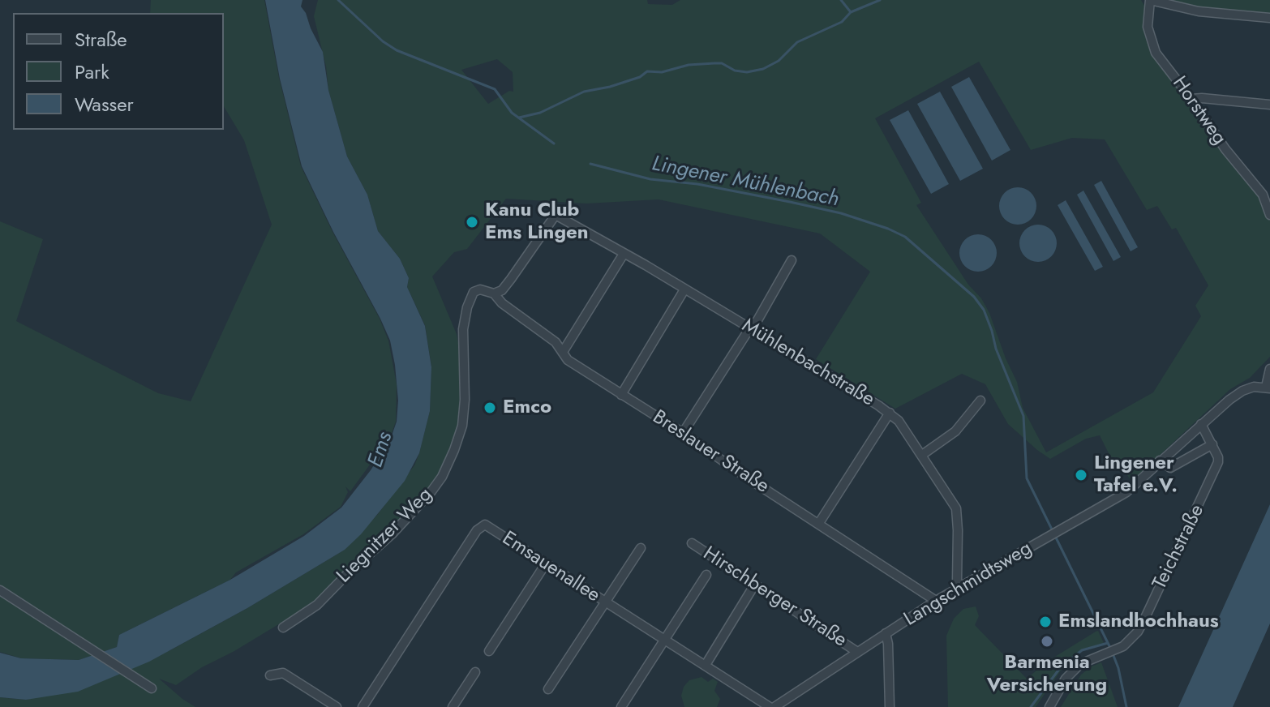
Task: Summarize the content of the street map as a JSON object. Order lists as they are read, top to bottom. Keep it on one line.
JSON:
{"streets":{"street":["Horstweg","Mühlenbachstraße","Breslauer Straße","Liegnitzer Weg","Teichstraße","Emsauenallee","Langschmidtsweg","Hirschberger Straße"]},"crossings":[["Mühlenbachstraße","Breslauer Straße"],["Mühlenbachstraße","Liegnitzer Weg"],["Mühlenbachstraße","Langschmidtsweg"],["Breslauer Straße","Liegnitzer Weg"],["Breslauer Straße","Langschmidtsweg"],["Teichstraße","Langschmidtsweg"],["Langschmidtsweg","Hirschberger Straße"]],"water":["Lingener Mühlenbach","Ems"],"places":["Kanu Club Ems Lingen","Emco","Lingener Tafel e.V.","Emslandhochhaus","Barmenia Versicherung"],"legend":["Straße","Park","Wasser"]}
